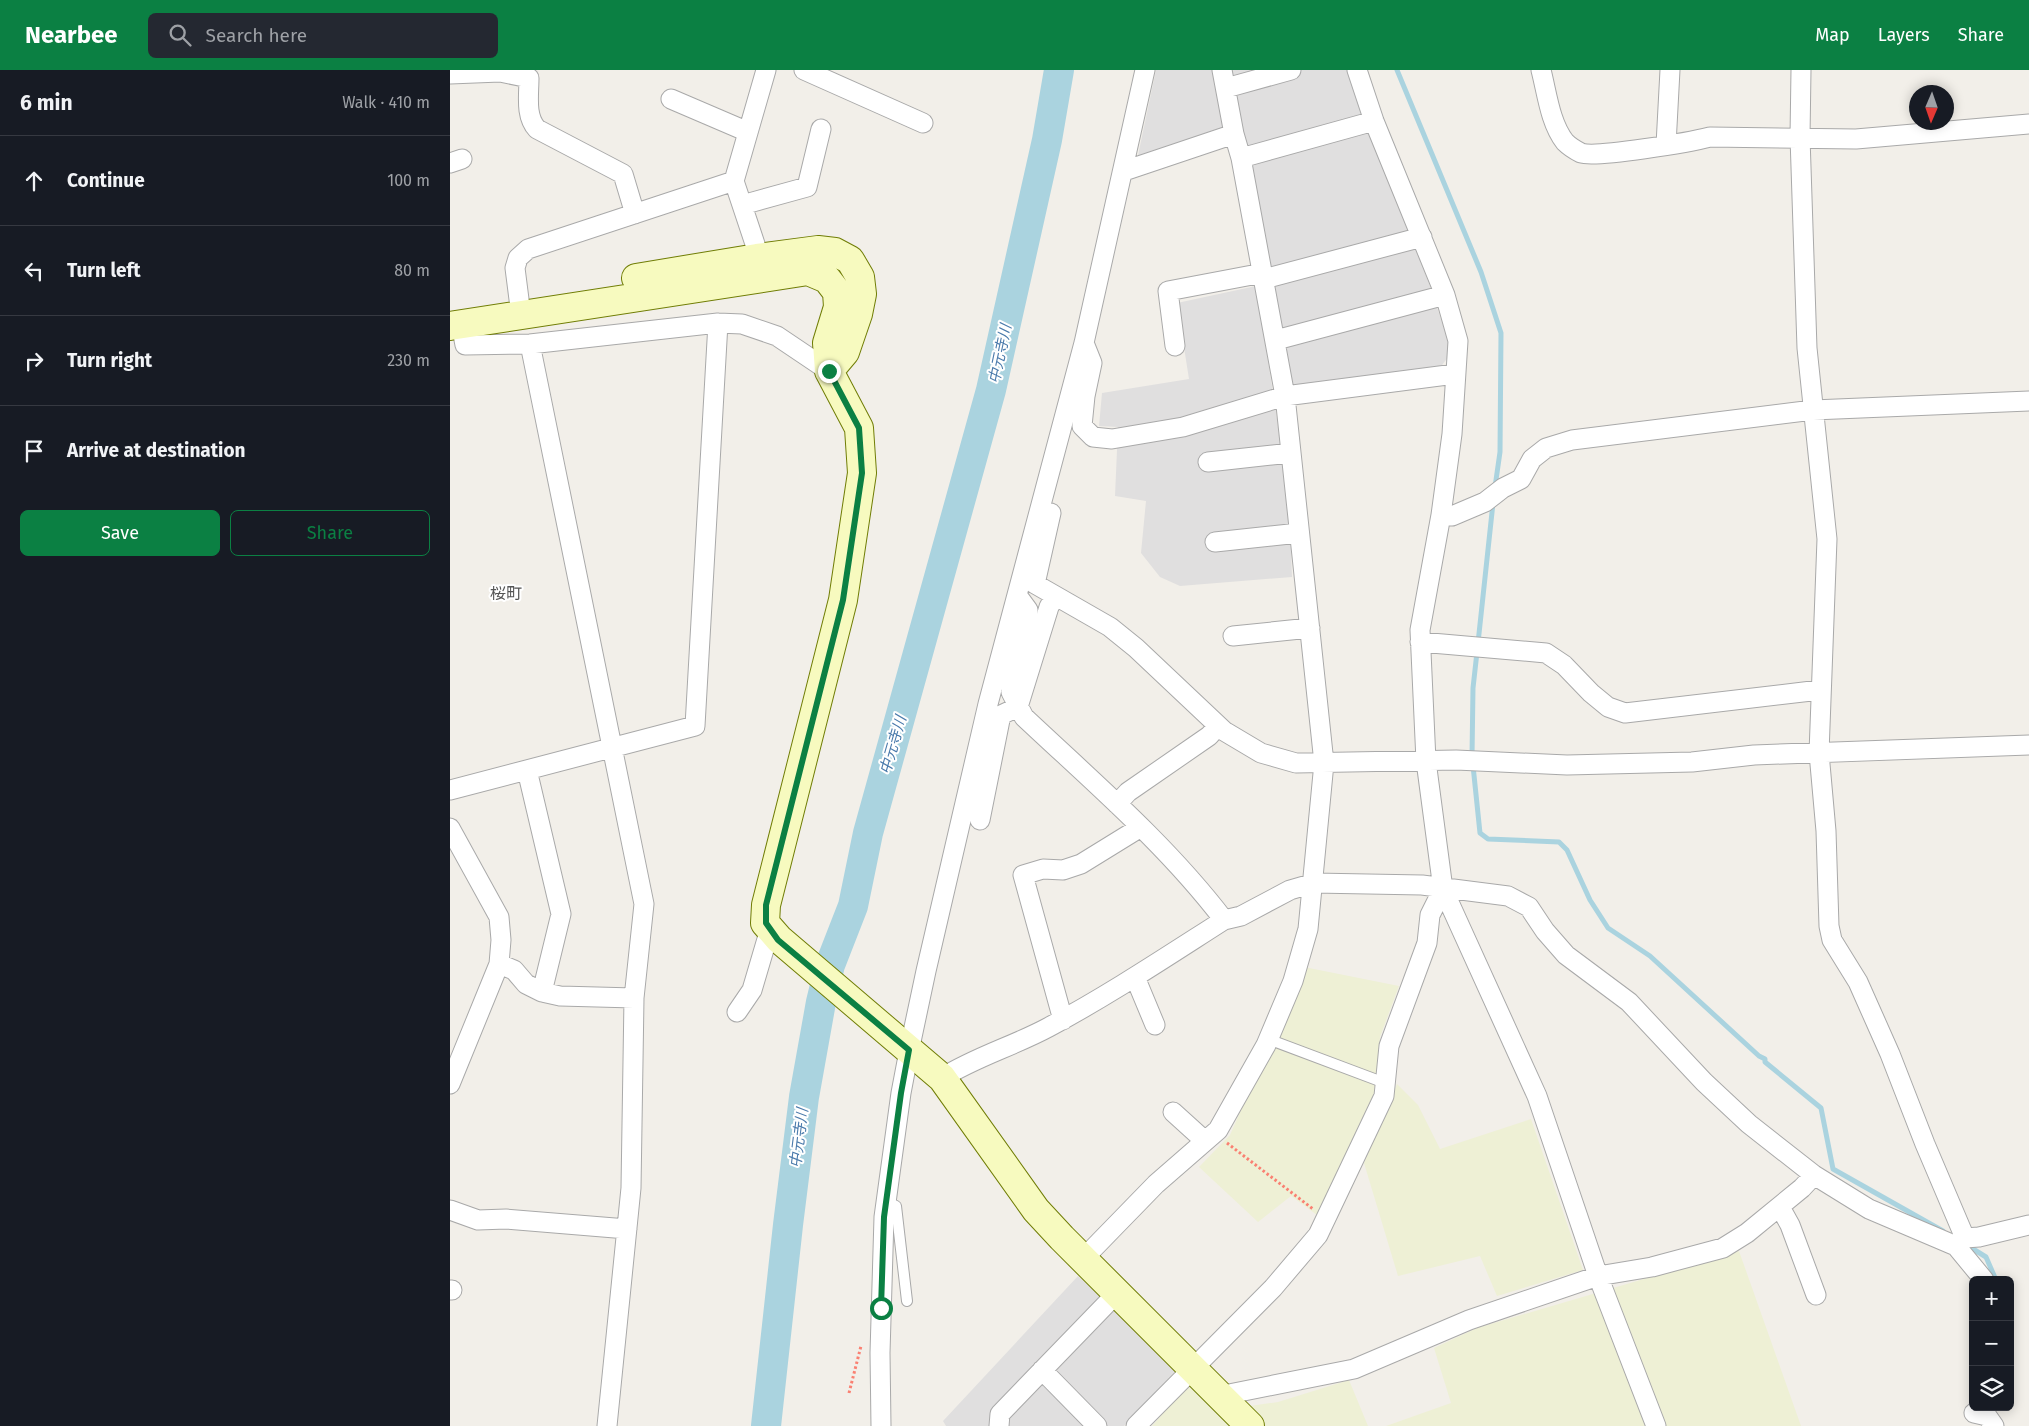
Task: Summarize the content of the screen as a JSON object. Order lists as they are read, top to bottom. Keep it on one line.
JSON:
{"districts":["桜町"],"water":["中元寺川"],"north":"bottom","page":{"header":"Nearbee","search":"Search here","nav":["Map","Layers","Share"],"heading":["6 min","Walk · 410 m"],"list":[["Continue","100 m"],["Turn left","80 m"],["Turn right","230 m"],"Arrive at destination"],"buttons":["Save","Share"],"map_buttons":["+","−"]}}
